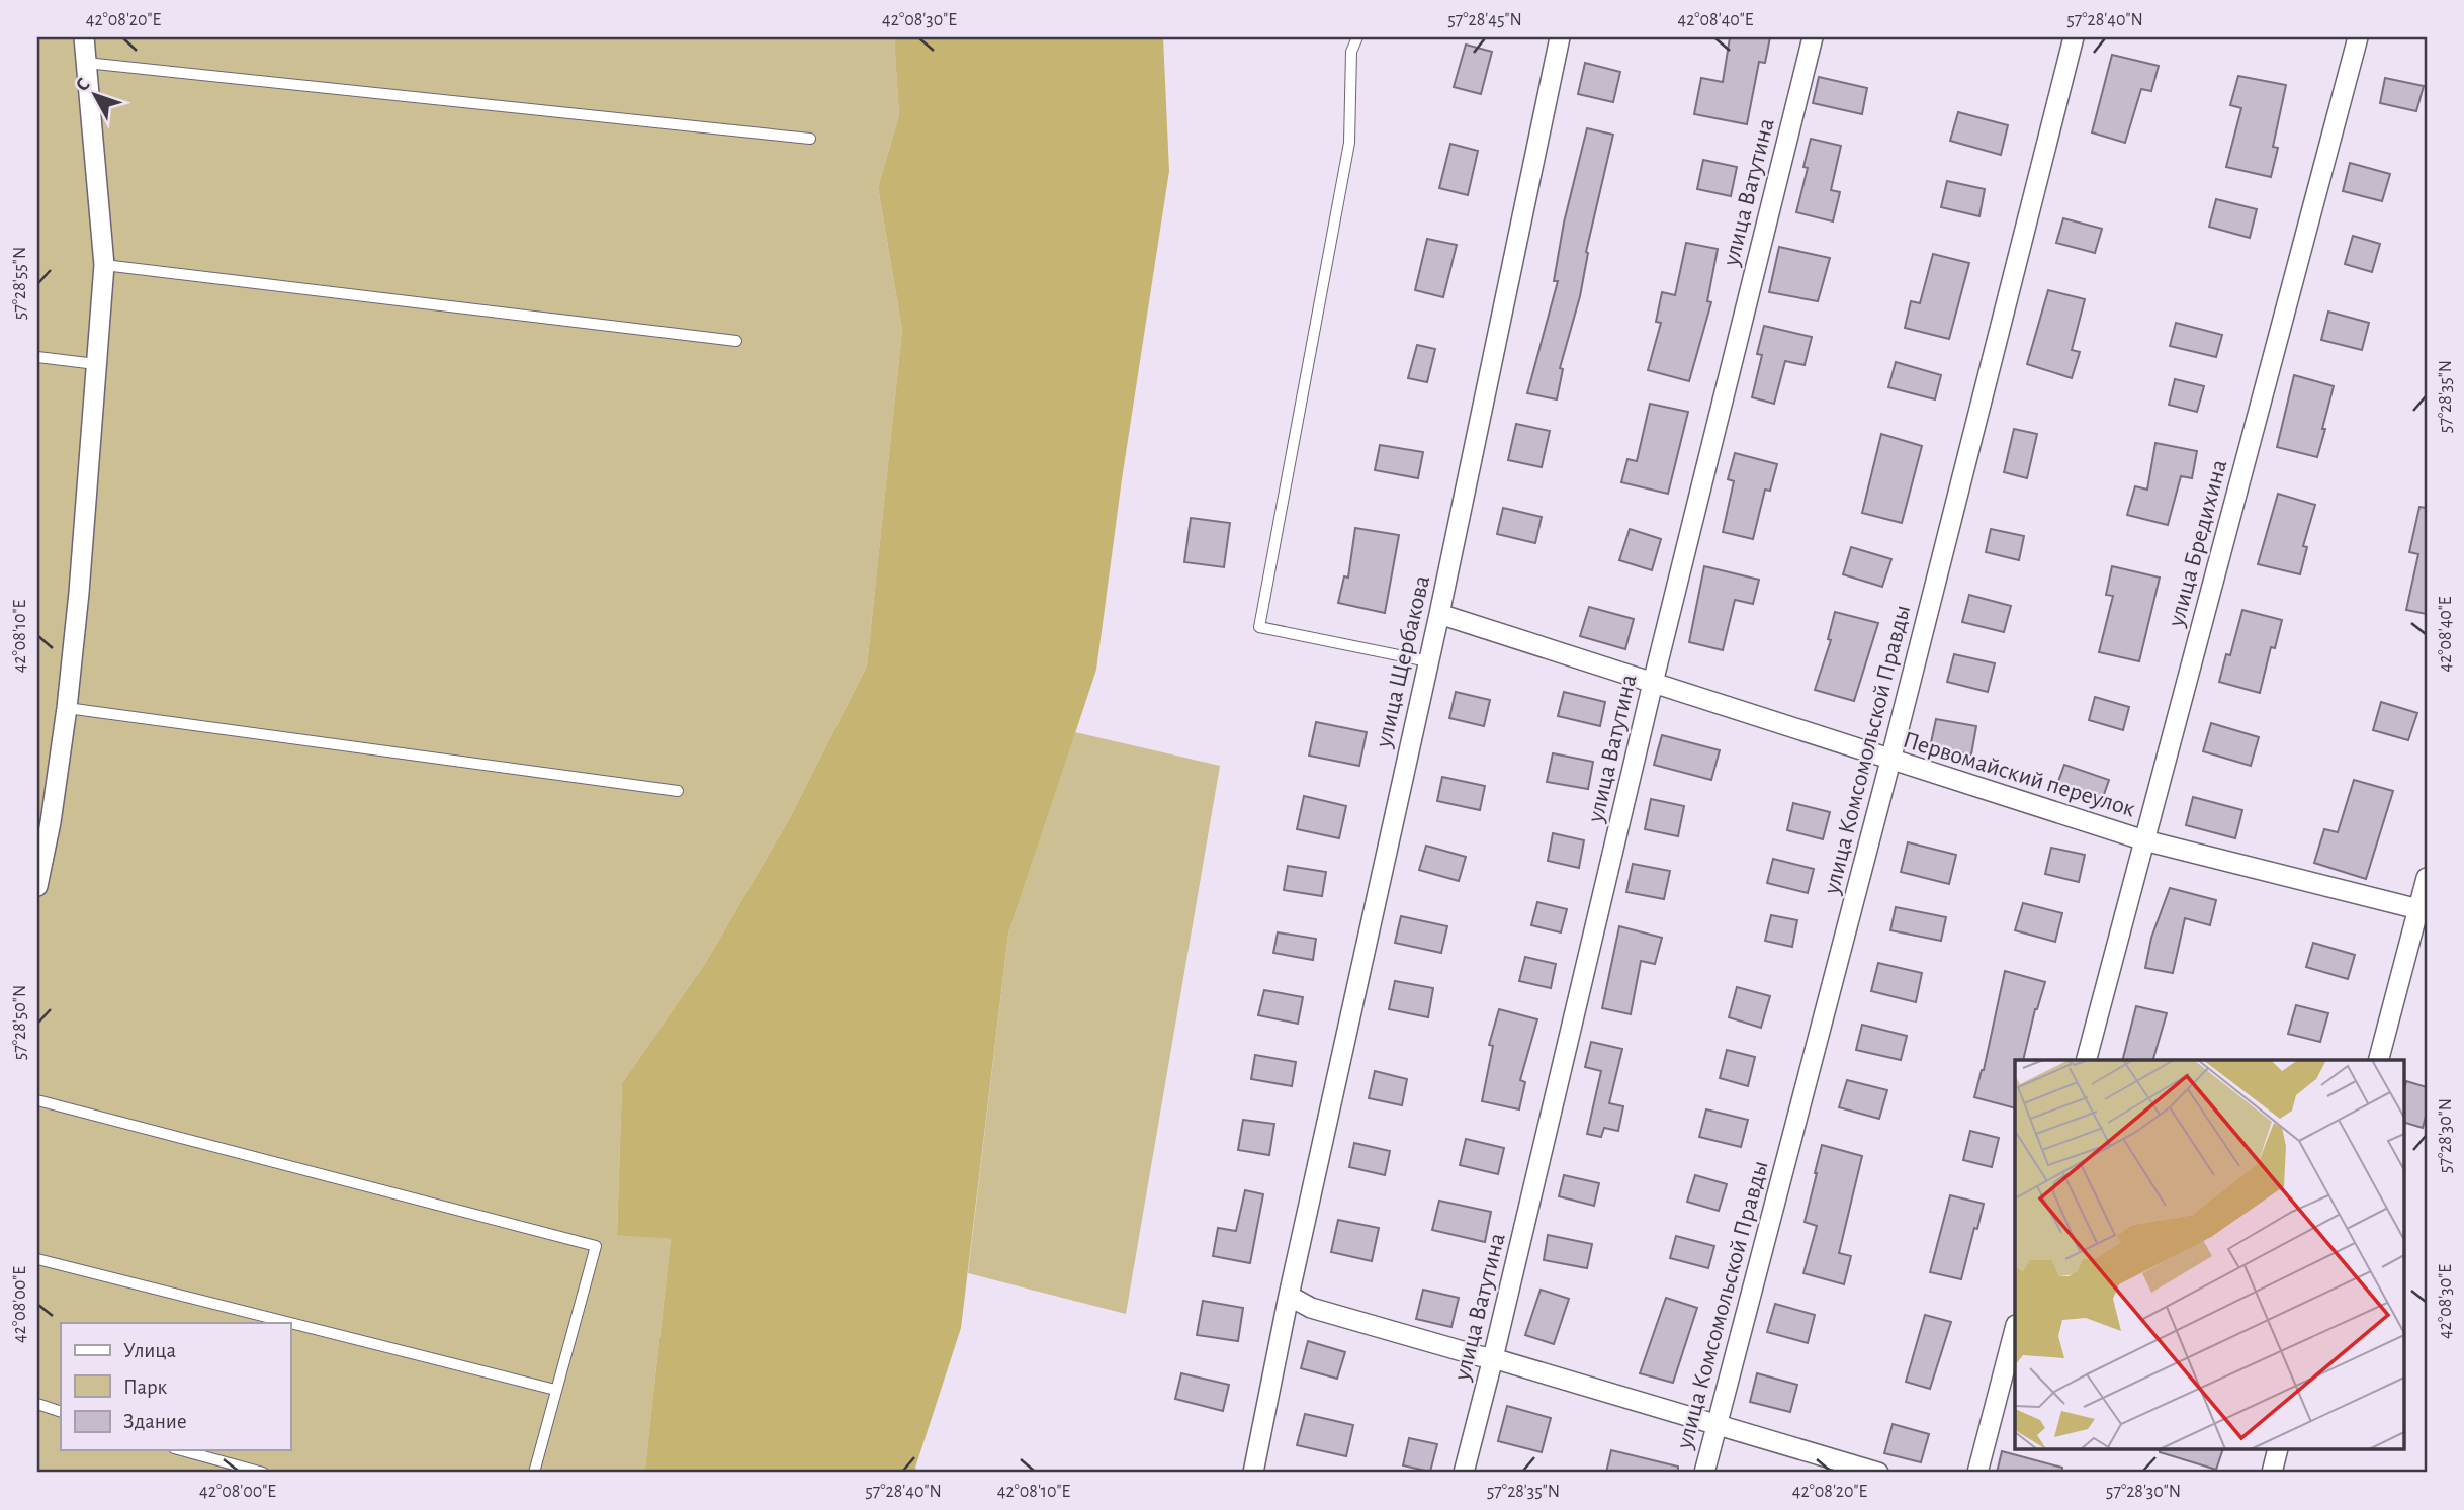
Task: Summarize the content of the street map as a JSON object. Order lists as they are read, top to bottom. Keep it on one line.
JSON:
{"streets":{"street":["улица Ватутина","улица Бредихина","улица Щербакова","улица Комсомольской Правды","Первомайский переулок"]},"crossings":[["улица Ватутина","Первомайский переулок"],["улица Бредихина","Первомайский переулок"],["улица Щербакова","Первомайский переулок"],["улица Комсомольской Правды","Первомайский переулок"]],"legend":["Улица","Парк","Здание"],"north":"top left","coordinates":["42°08'20\"E","42°08'30\"E","57°28'45\"N","42°08'40\"E","57°28'40\"N","57°28'55\"N","57°28'35\"N","42°08'10\"E","57°28'50\"N","57°28'30\"N","42°08'00\"E"]}
